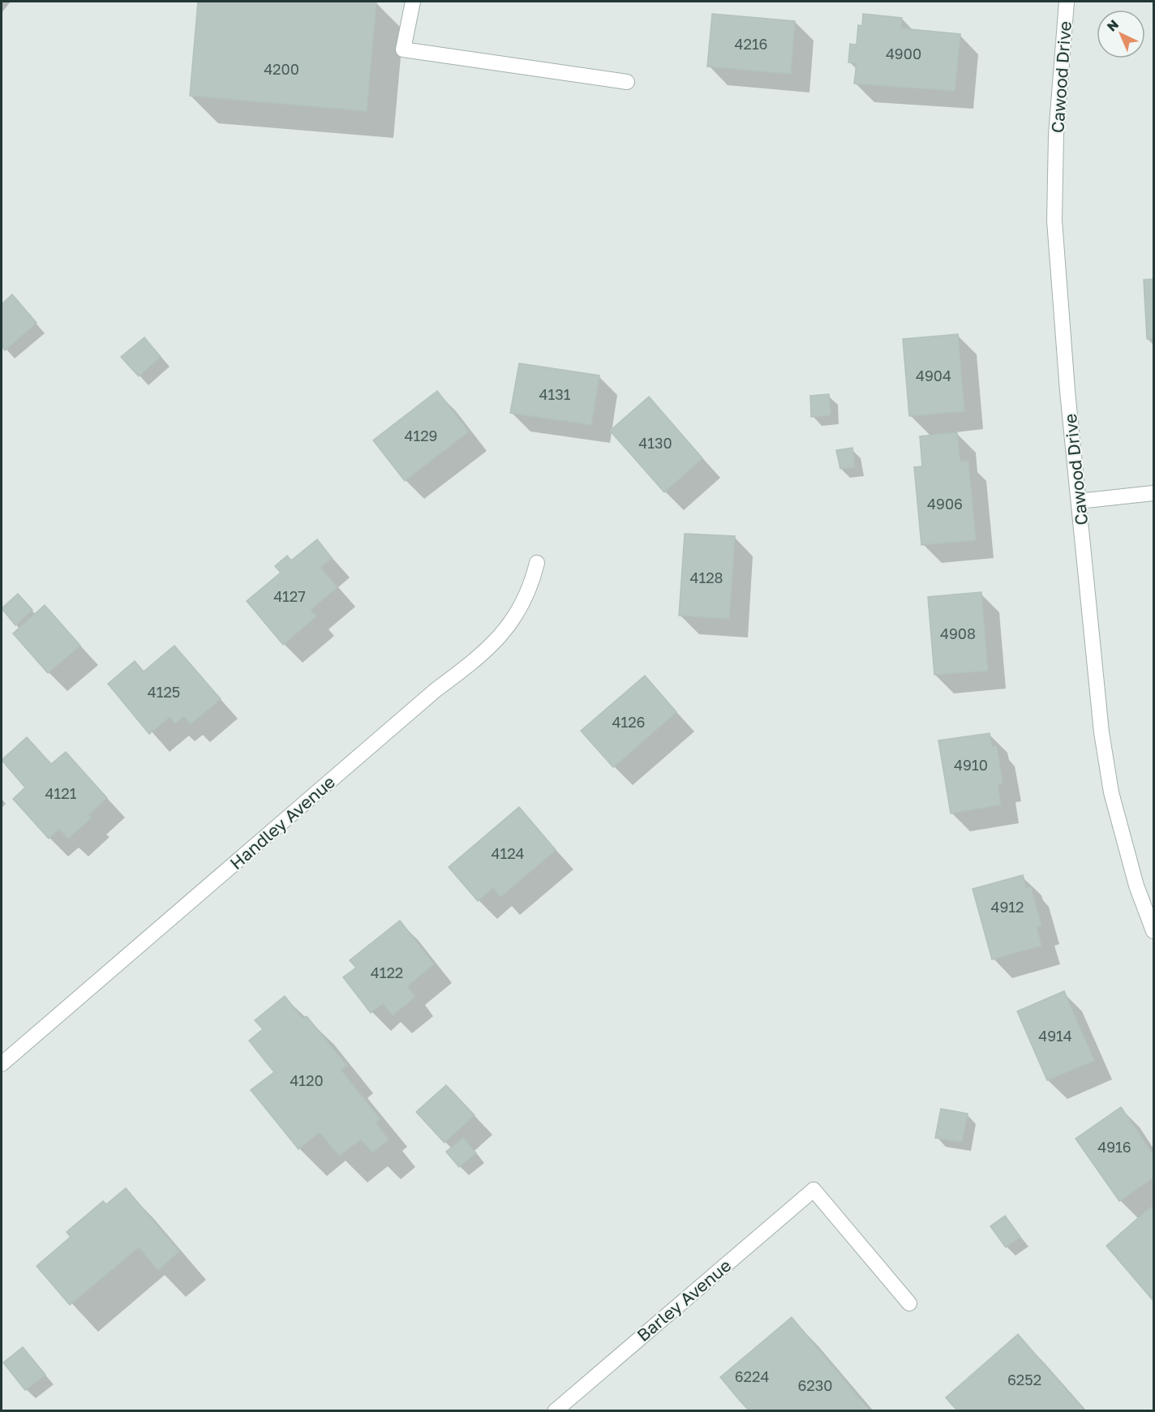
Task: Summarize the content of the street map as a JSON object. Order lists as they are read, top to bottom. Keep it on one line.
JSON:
{"streets":{"street":["Cawood Drive","Handley Avenue","Barley Avenue"]},"house_numbers":["4216","4900","4200","4904","4131","4129","4130","4906","4128","4127","4908","4125","4126","4910","4121","4124","4912","4122","4914","4120","4916","6224","6252","6230"],"north":"top left"}
